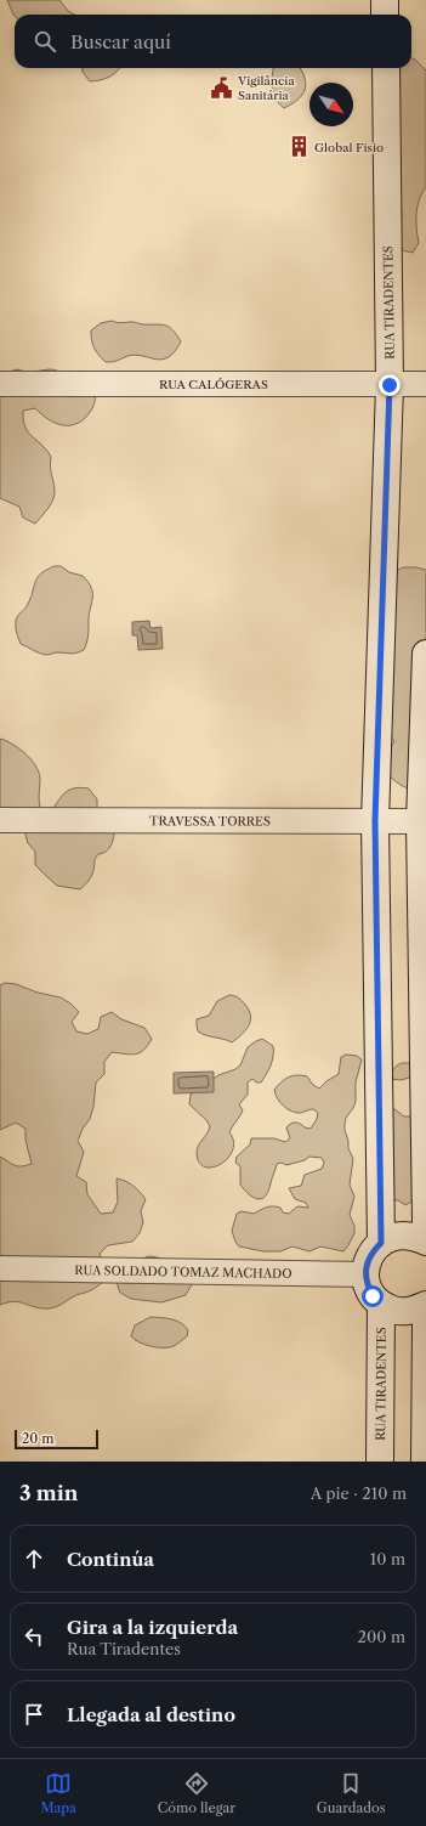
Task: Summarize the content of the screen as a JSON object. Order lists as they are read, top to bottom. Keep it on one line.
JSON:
{"streets":{"main road":["RUA TIRADENTES"],"street":["RUA CALÓGERAS","TRAVESSA TORRES","RUA SOLDADO TOMAZ MACHADO"]},"crossings":[["RUA TIRADENTES","RUA CALÓGERAS"],["RUA TIRADENTES","TRAVESSA TORRES"]],"places":{"public building":["Vigilância Sanitária"],"building":["Global Fisio"]},"scale_bar":"20 m","north":"bottom right","page":{"search":"Buscar aquí","scale":"20 m","heading":["3 min","A pie · 210 m"],"list":[["Continúa","10 m"],["Gira a la izquierda","Rua Tiradentes","200 m"],"Llegada al destino"],"nav":["Mapa","Cómo llegar","Guardados"]}}
